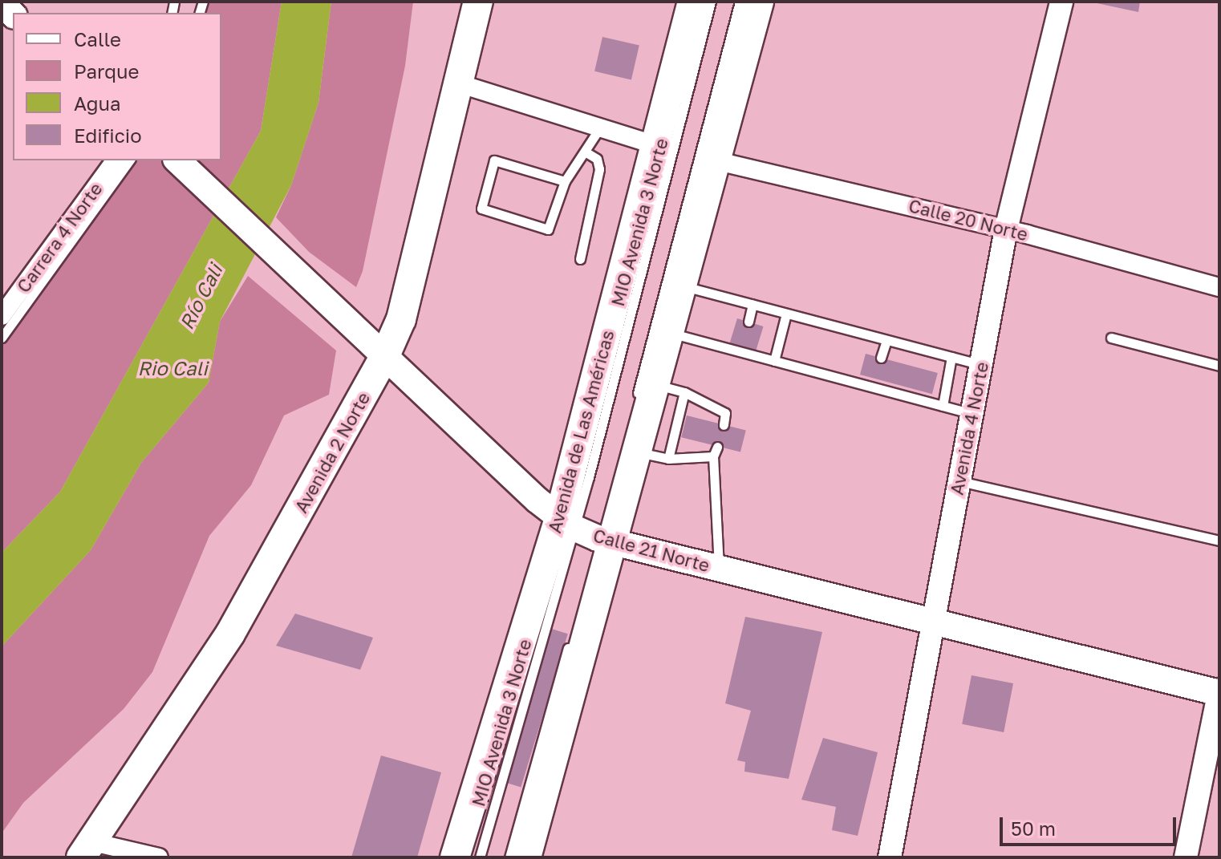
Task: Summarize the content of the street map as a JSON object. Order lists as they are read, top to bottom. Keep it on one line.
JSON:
{"streets":{"main road":["Avenida de Las Américas","Avenida 2 Norte","Calle 21 Norte"],"street":["Calle 20 Norte","Carrera 4 Norte","Avenida 4 Norte"],"lane":["MIO Avenida 3 Norte"]},"crossings":[["Calle 20 Norte","Avenida 4 Norte"],["MIO Avenida 3 Norte","Avenida de Las Américas"],["MIO Avenida 3 Norte","Calle 21 Norte"],["Avenida 4 Norte","Calle 21 Norte"],["Avenida de Las Américas","Calle 21 Norte"],["Avenida 2 Norte","Calle 21 Norte"]],"water":["Río Cali","Rio Cali"],"legend":["Calle","Parque","Agua","Edificio"],"scale_bar":"50 m"}
